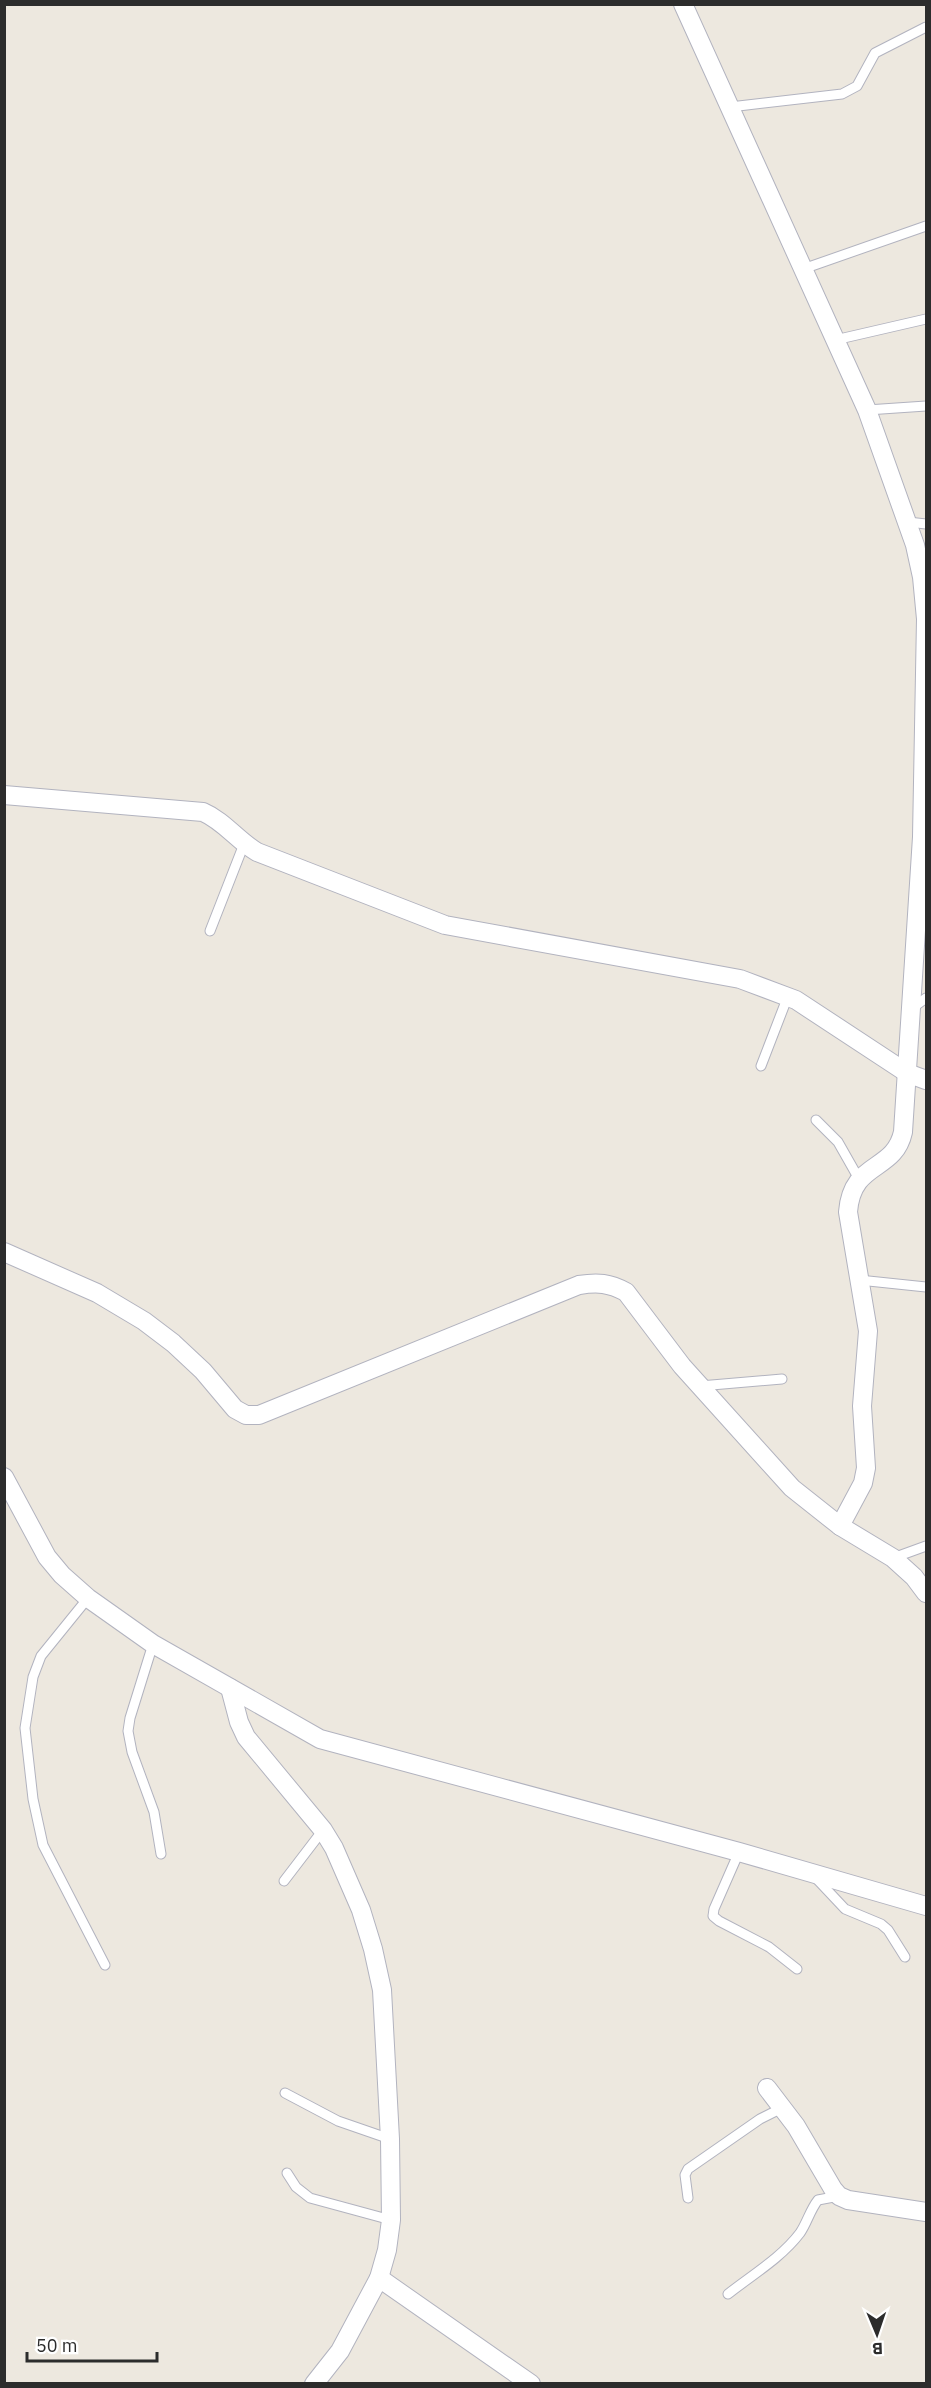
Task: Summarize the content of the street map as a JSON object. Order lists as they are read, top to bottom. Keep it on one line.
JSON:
{"scale_bar":"50 m","north":"bottom"}
